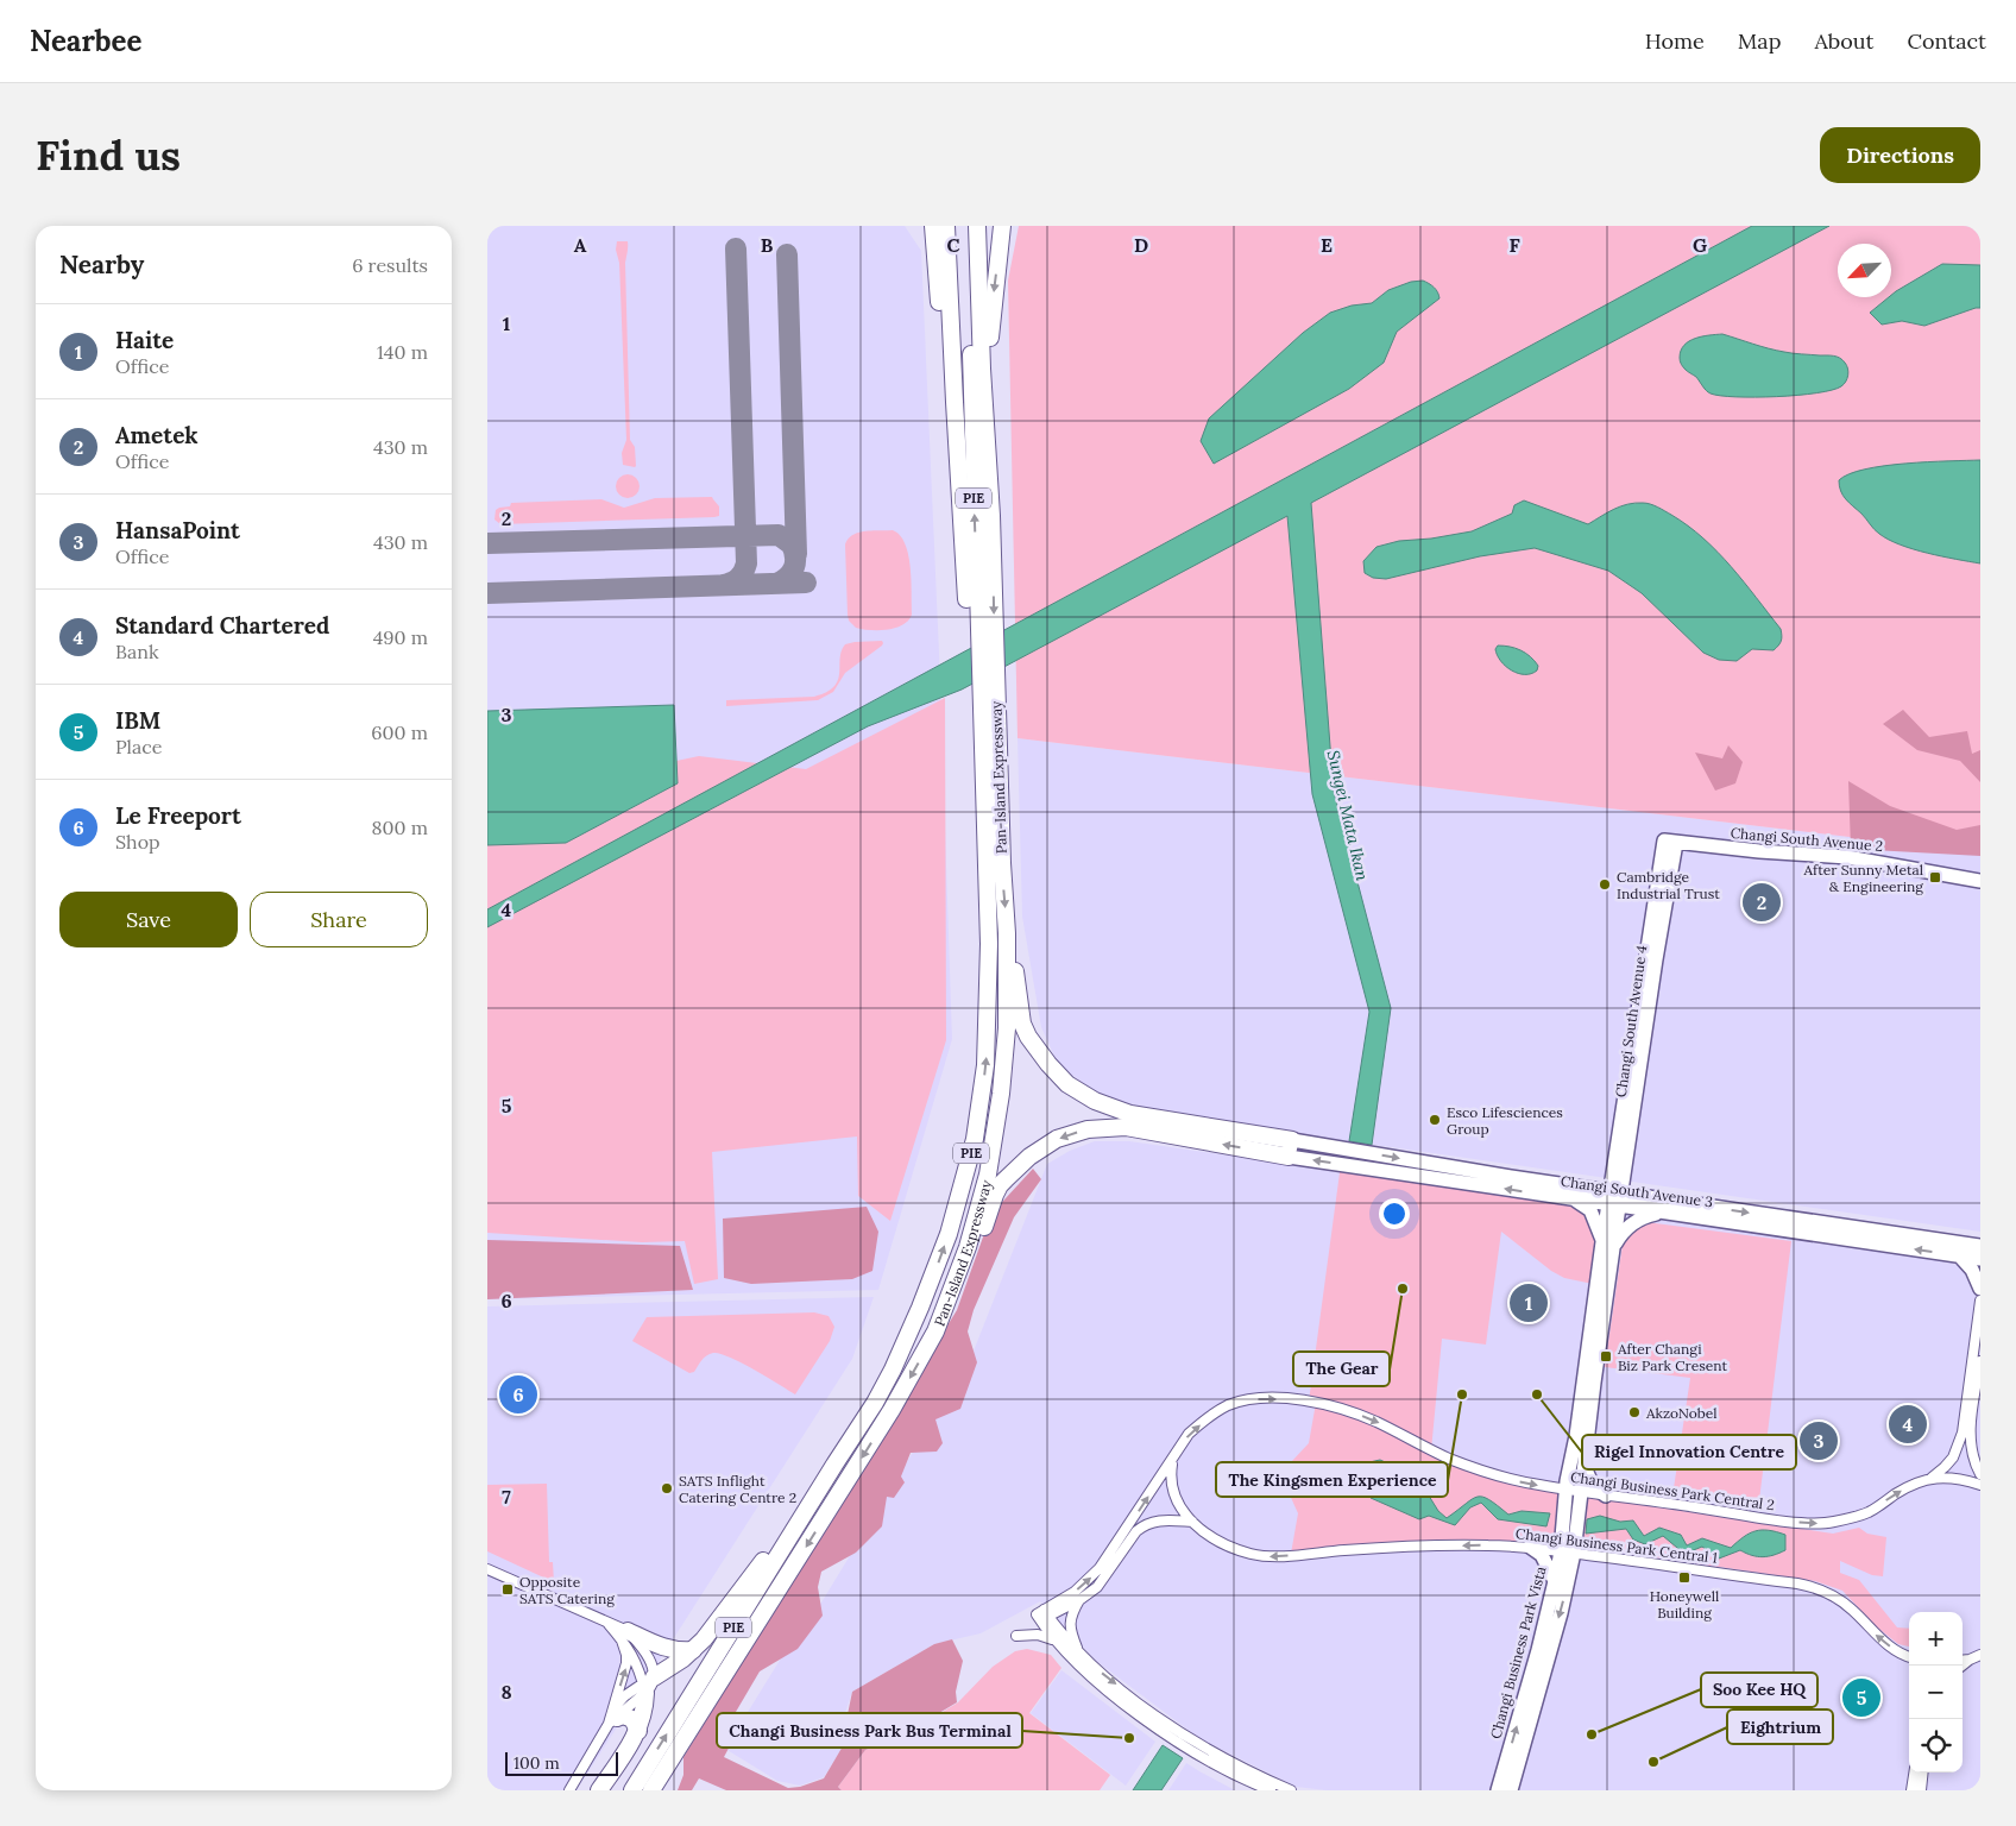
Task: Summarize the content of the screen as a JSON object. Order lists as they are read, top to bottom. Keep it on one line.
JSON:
{"streets":{"highway":["PIE","Pan-Island Expressway"],"main road":["Changi South Avenue 2","Changi South Avenue 4","Changi South Avenue 3","Changi Business Park Vista"],"street":["Changi Business Park Central 2","Changi Business Park Central 1"]},"crossings":[["PIE","Pan-Island Expressway"],["Changi South Avenue 2","Changi South Avenue 4"],["Changi South Avenue 4","Changi South Avenue 3"],["Changi South Avenue 4","Changi Business Park Vista"],["Changi South Avenue 3","Changi Business Park Vista"],["Changi Business Park Central 2","Changi Business Park Central 1"],["Changi Business Park Central 2","Changi Business Park Vista"],["Changi Business Park Central 1","Changi Business Park Vista"]],"one_way":["Changi Business Park Central 2","Changi Business Park Central 1"],"water":["Sungei Mata Ikan"],"places":{"transit":["After Sunny Metal & Engineering","After Changi Biz Park Cresent","Honeywell Building","Opposite SATS Catering"],"other":["Cambridge Industrial Trust","Esco Lifesciences Group","The Gear","The Kingsmen Experience","Rigel Innovation Centre","AkzoNobel","SATS Inflight Catering Centre 2","Soo Kee HQ","Changi Business Park Bus Terminal","Eightrium"]},"scale_bar":"100 m","north":"bottom left","page":{"header":"Nearbee","nav":["Home","Map","About","Contact"],"buttons":["Directions",["Save","Share"]],"title":"Find us","heading":["Nearby","6 results"],"list":[{"mark":"1","name":"Haite","note":"Office","value":"140 m"},{"mark":"2","name":"Ametek","note":"Office","value":"430 m"},{"mark":"3","name":"HansaPoint","note":"Office","value":"430 m"},{"mark":"4","name":"Standard Chartered","note":"Bank","value":"490 m"},{"mark":"5","name":"IBM","note":"Place","value":"600 m"},{"mark":"6","name":"Le Freeport","note":"Shop","value":"800 m"}],"pins":["2","1","6","4","3","5"],"map_buttons":["+","−"],"scale":"100 m"},"grid":{"columns":["A","B","C","D","E","F","G"],"rows":["1","2","3","4","5","6","7","8"]}}
